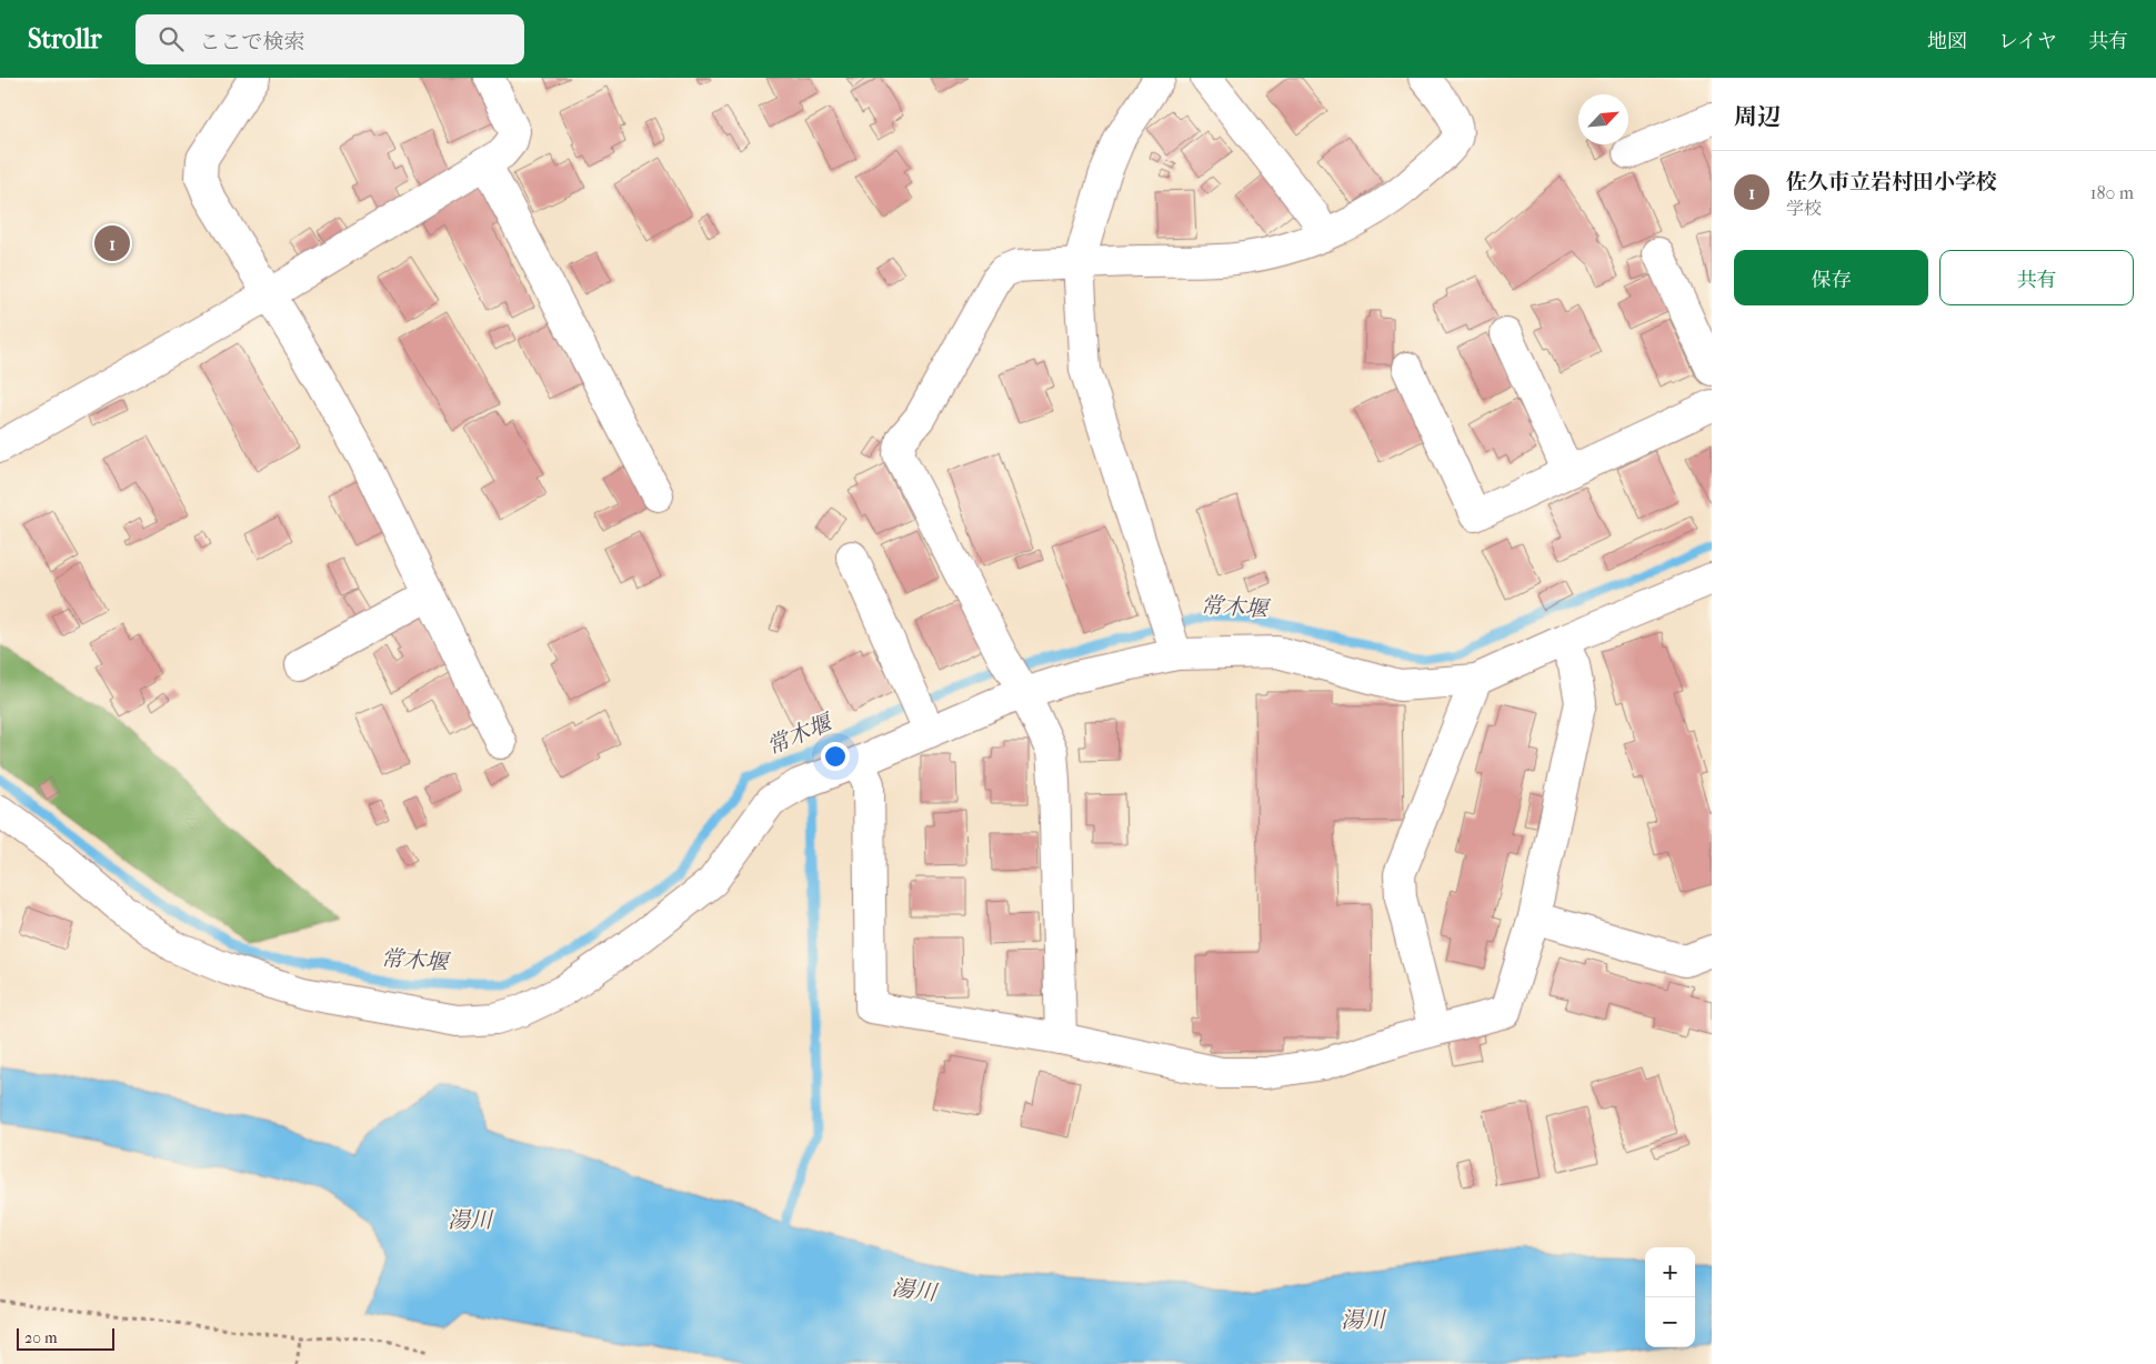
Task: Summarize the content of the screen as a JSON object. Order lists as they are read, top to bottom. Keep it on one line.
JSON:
{"water":["常木堰","湯川"],"scale_bar":"20 m","north":"top right","page":{"header":"Strollr","search":"ここで検索","nav":["地図","レイヤ","共有"],"heading":"周辺","list":[{"mark":"1","name":"佐久市立岩村田小学校","note":"学校","value":"180 m"}],"pins":"1","buttons":["保存","共有"],"map_buttons":["+","−"],"scale":"20 m"}}
